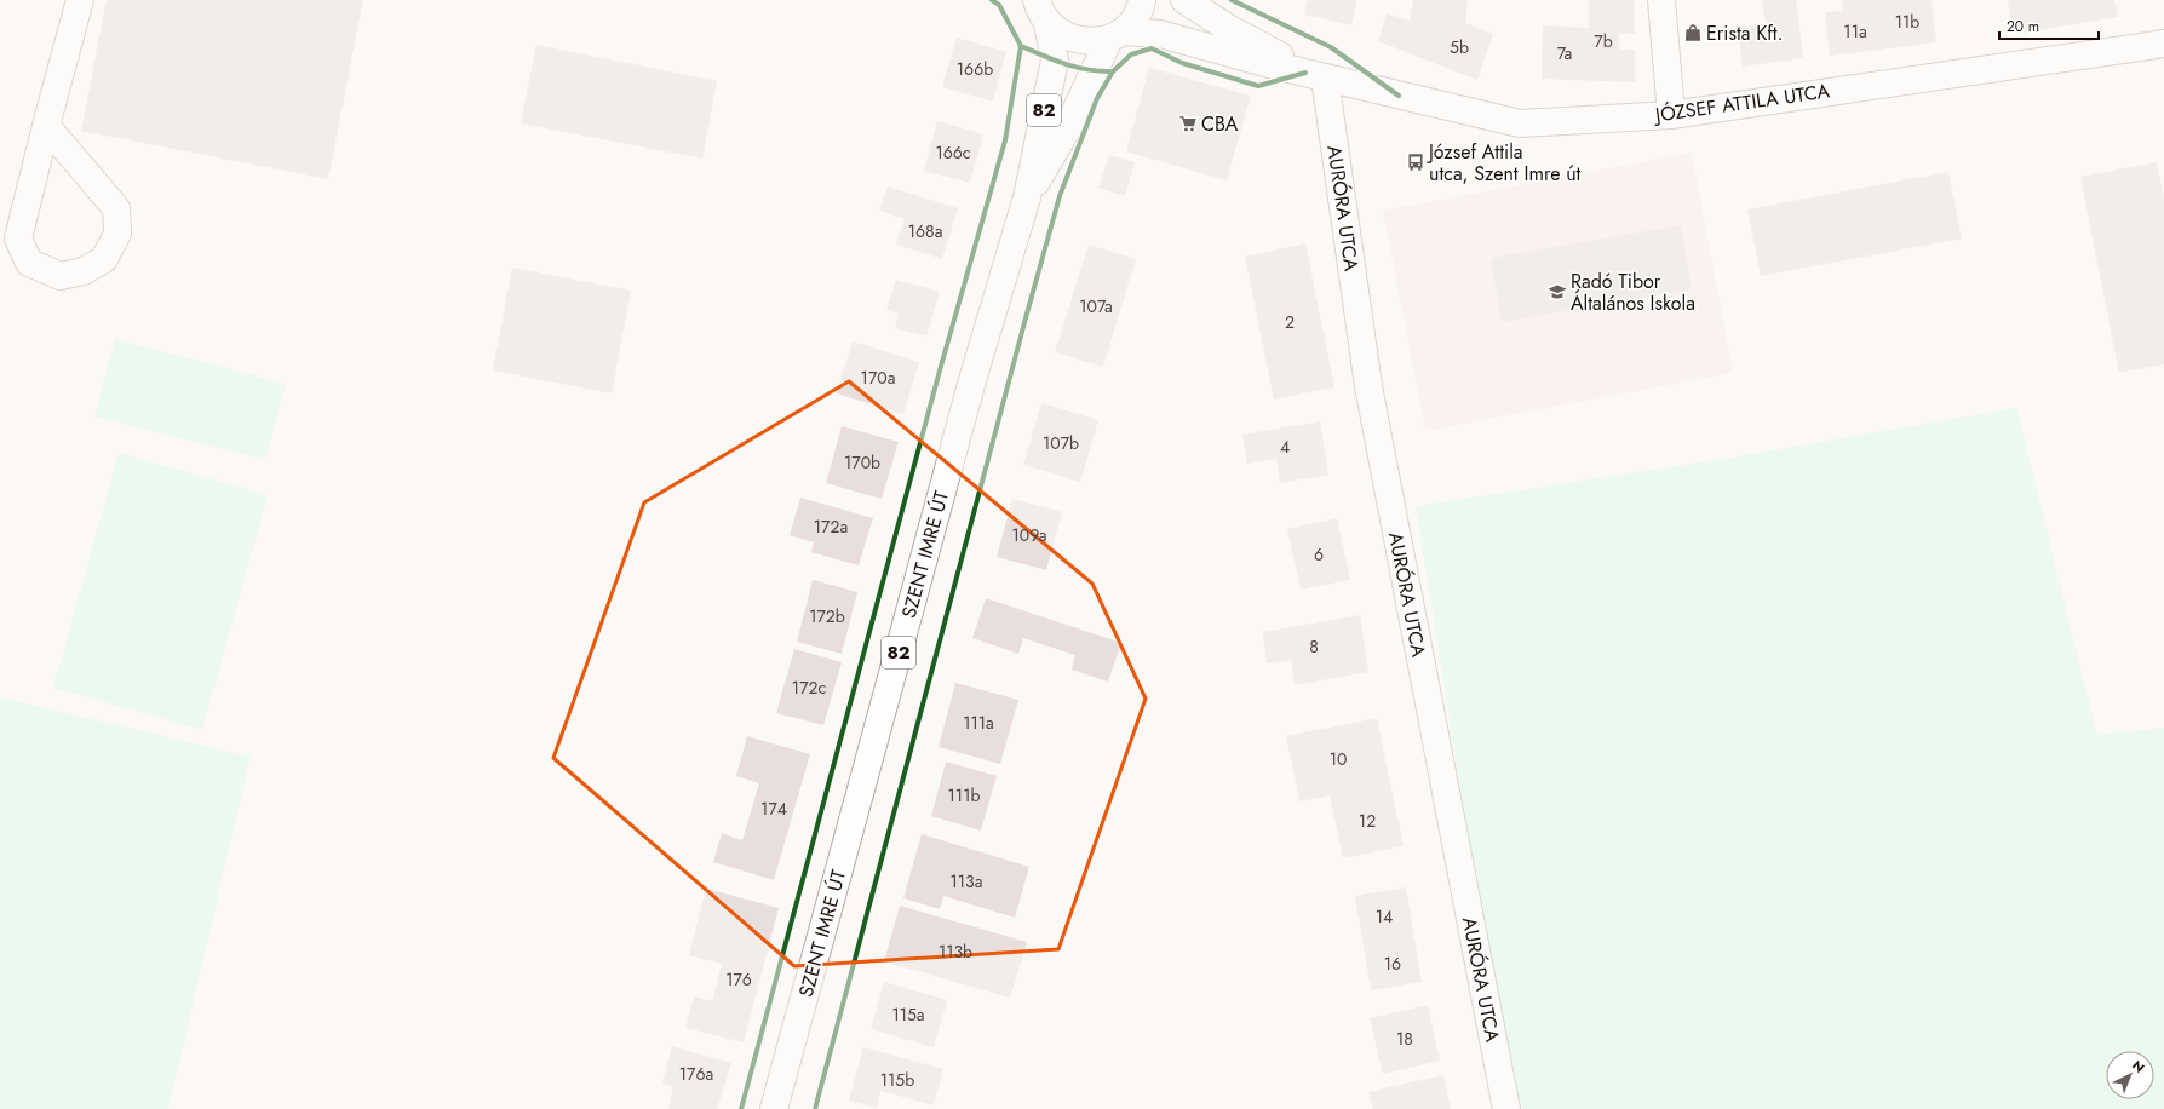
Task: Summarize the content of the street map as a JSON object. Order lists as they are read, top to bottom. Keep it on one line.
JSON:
{"streets":{"street":["JÓZSEF ATTILA UTCA","82","AURÓRA UTCA","SZENT IMRE ÚT"]},"crossings":[["JÓZSEF ATTILA UTCA","82"],["JÓZSEF ATTILA UTCA","AURÓRA UTCA"],["JÓZSEF ATTILA UTCA","SZENT IMRE ÚT"],["82","SZENT IMRE ÚT"]],"places":{"shop":["Erista Kft."],"supermarket":["CBA"],"bus stop":["József Attila utca, Szent Imre út"],"school or university":["Radó Tibor Általános Iskola"]},"house_numbers":["11b","11a","7b","5b","7a","166b","166c","168a","107a","2","170a","107b","4","170b","172a","109a","6","172b","8","172c","111a","10","111b","174","12","113a","14","113b","16","176","115a","18","176a","115b"],"scale_bar":"20 m","north":"top right"}
